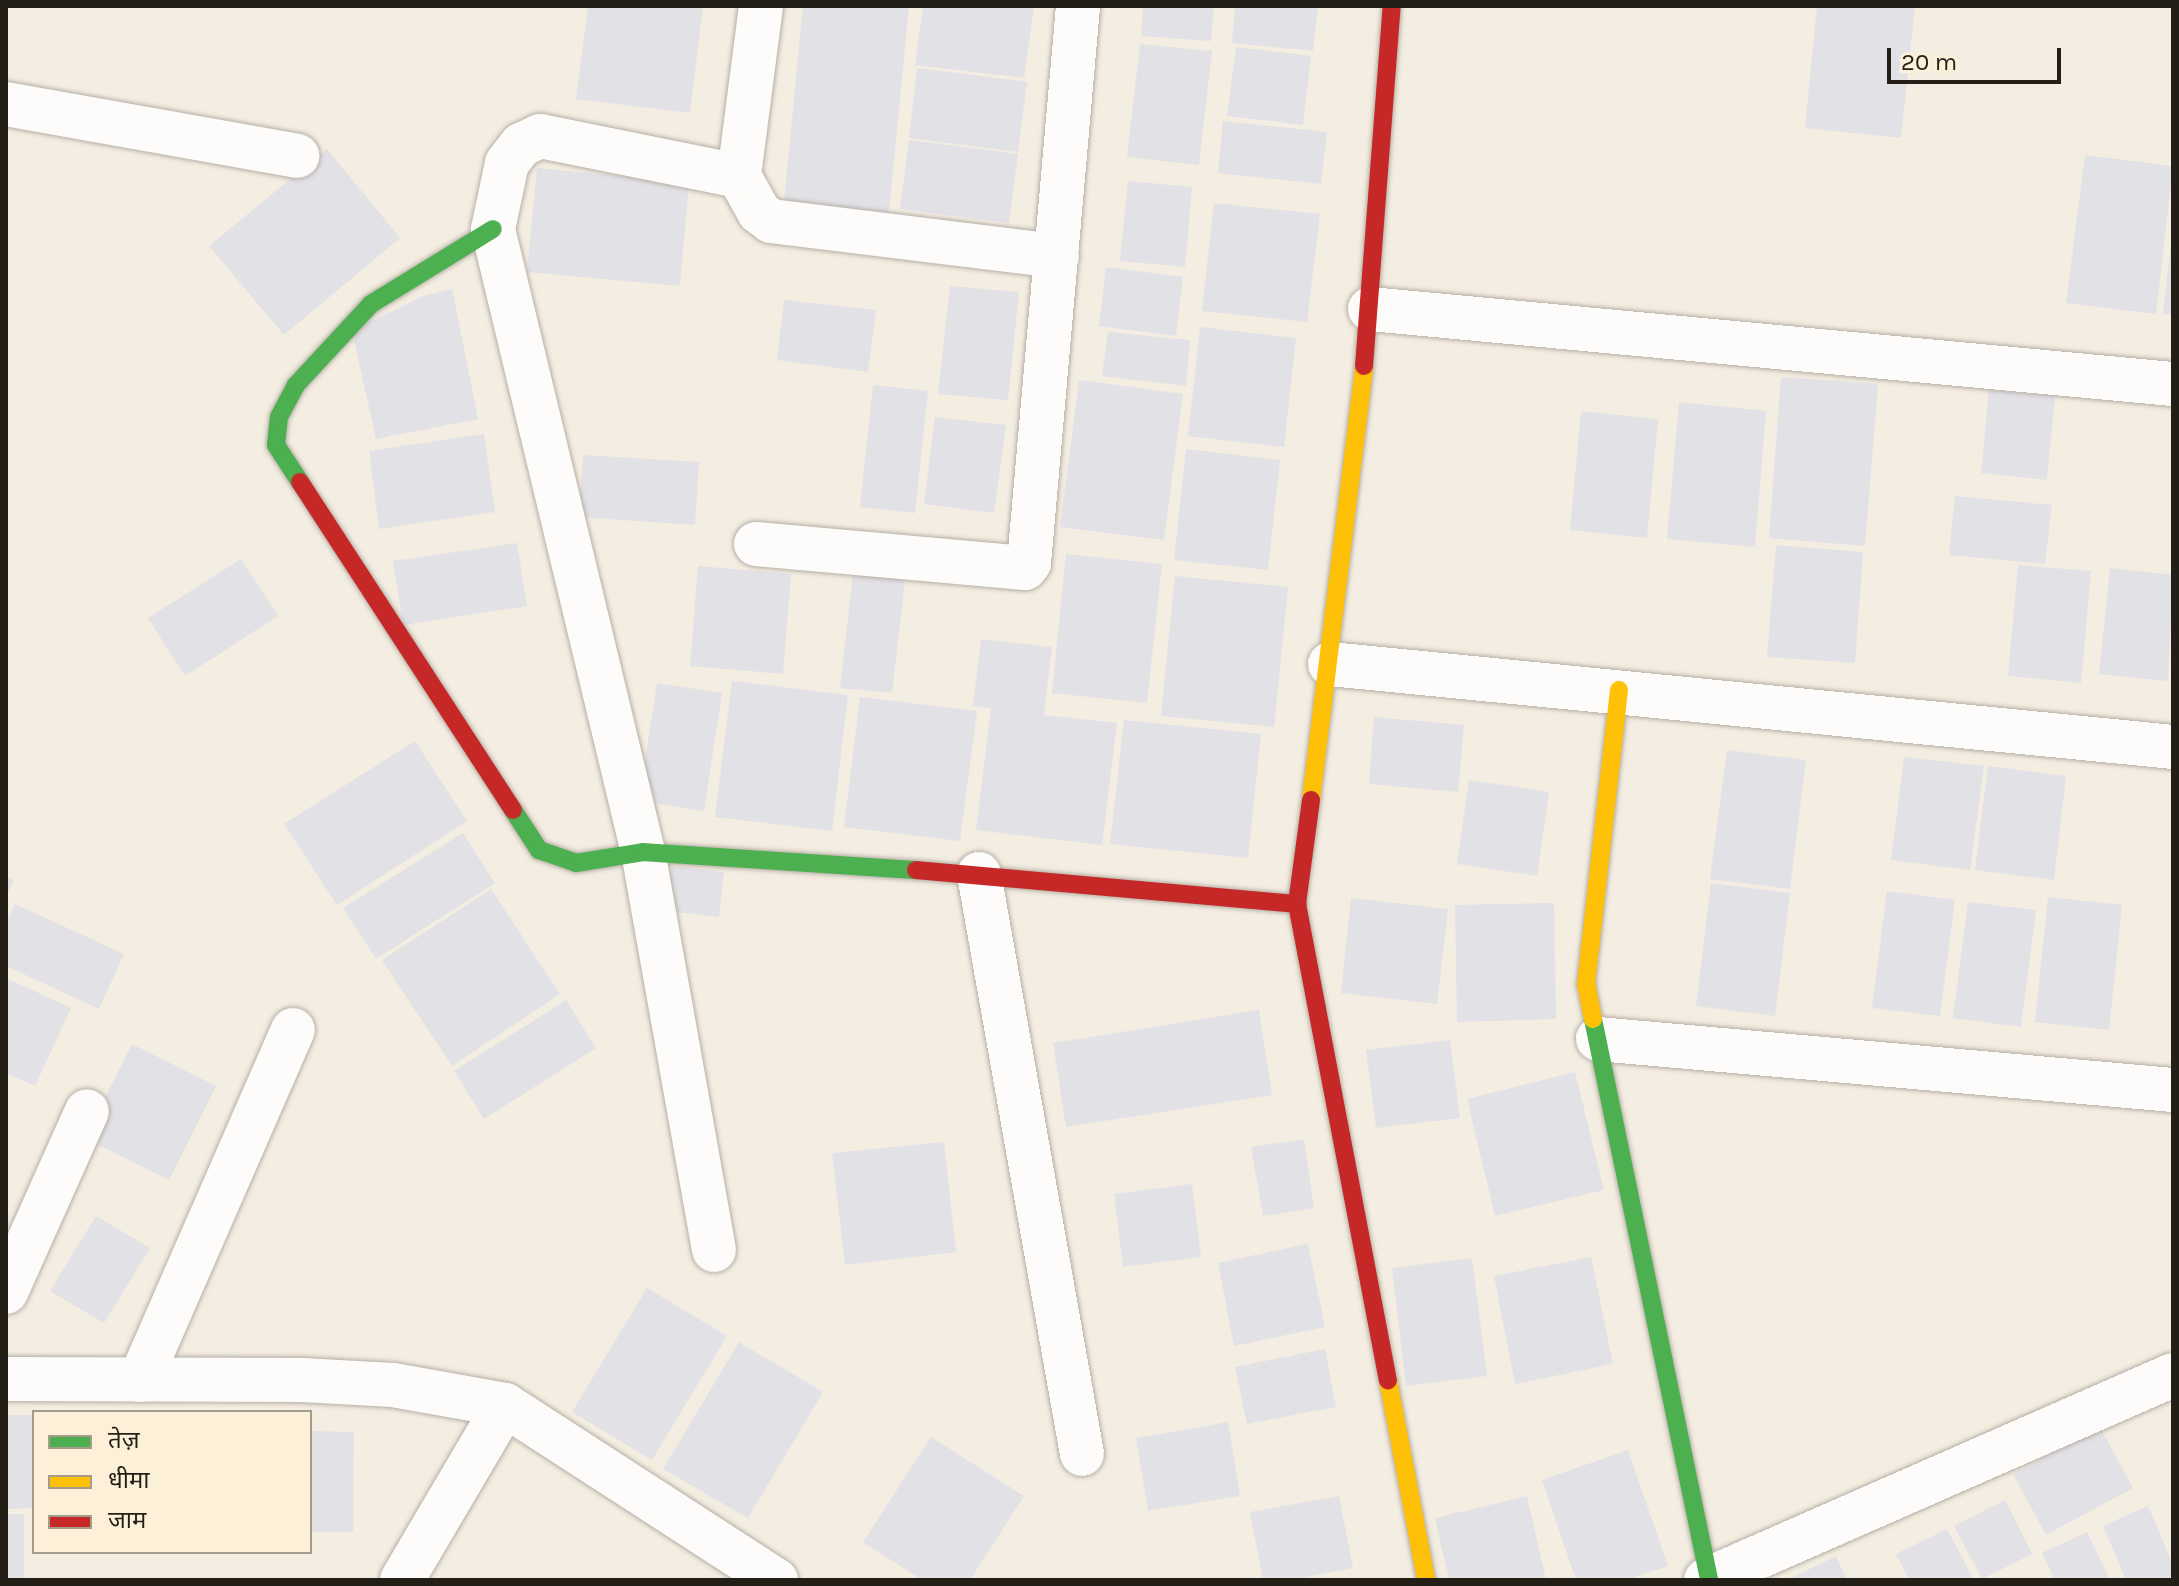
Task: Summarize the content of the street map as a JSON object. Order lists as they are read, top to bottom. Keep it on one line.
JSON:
{"legend":["तेज़","धीमा","जाम"],"scale_bar":"20 m"}
